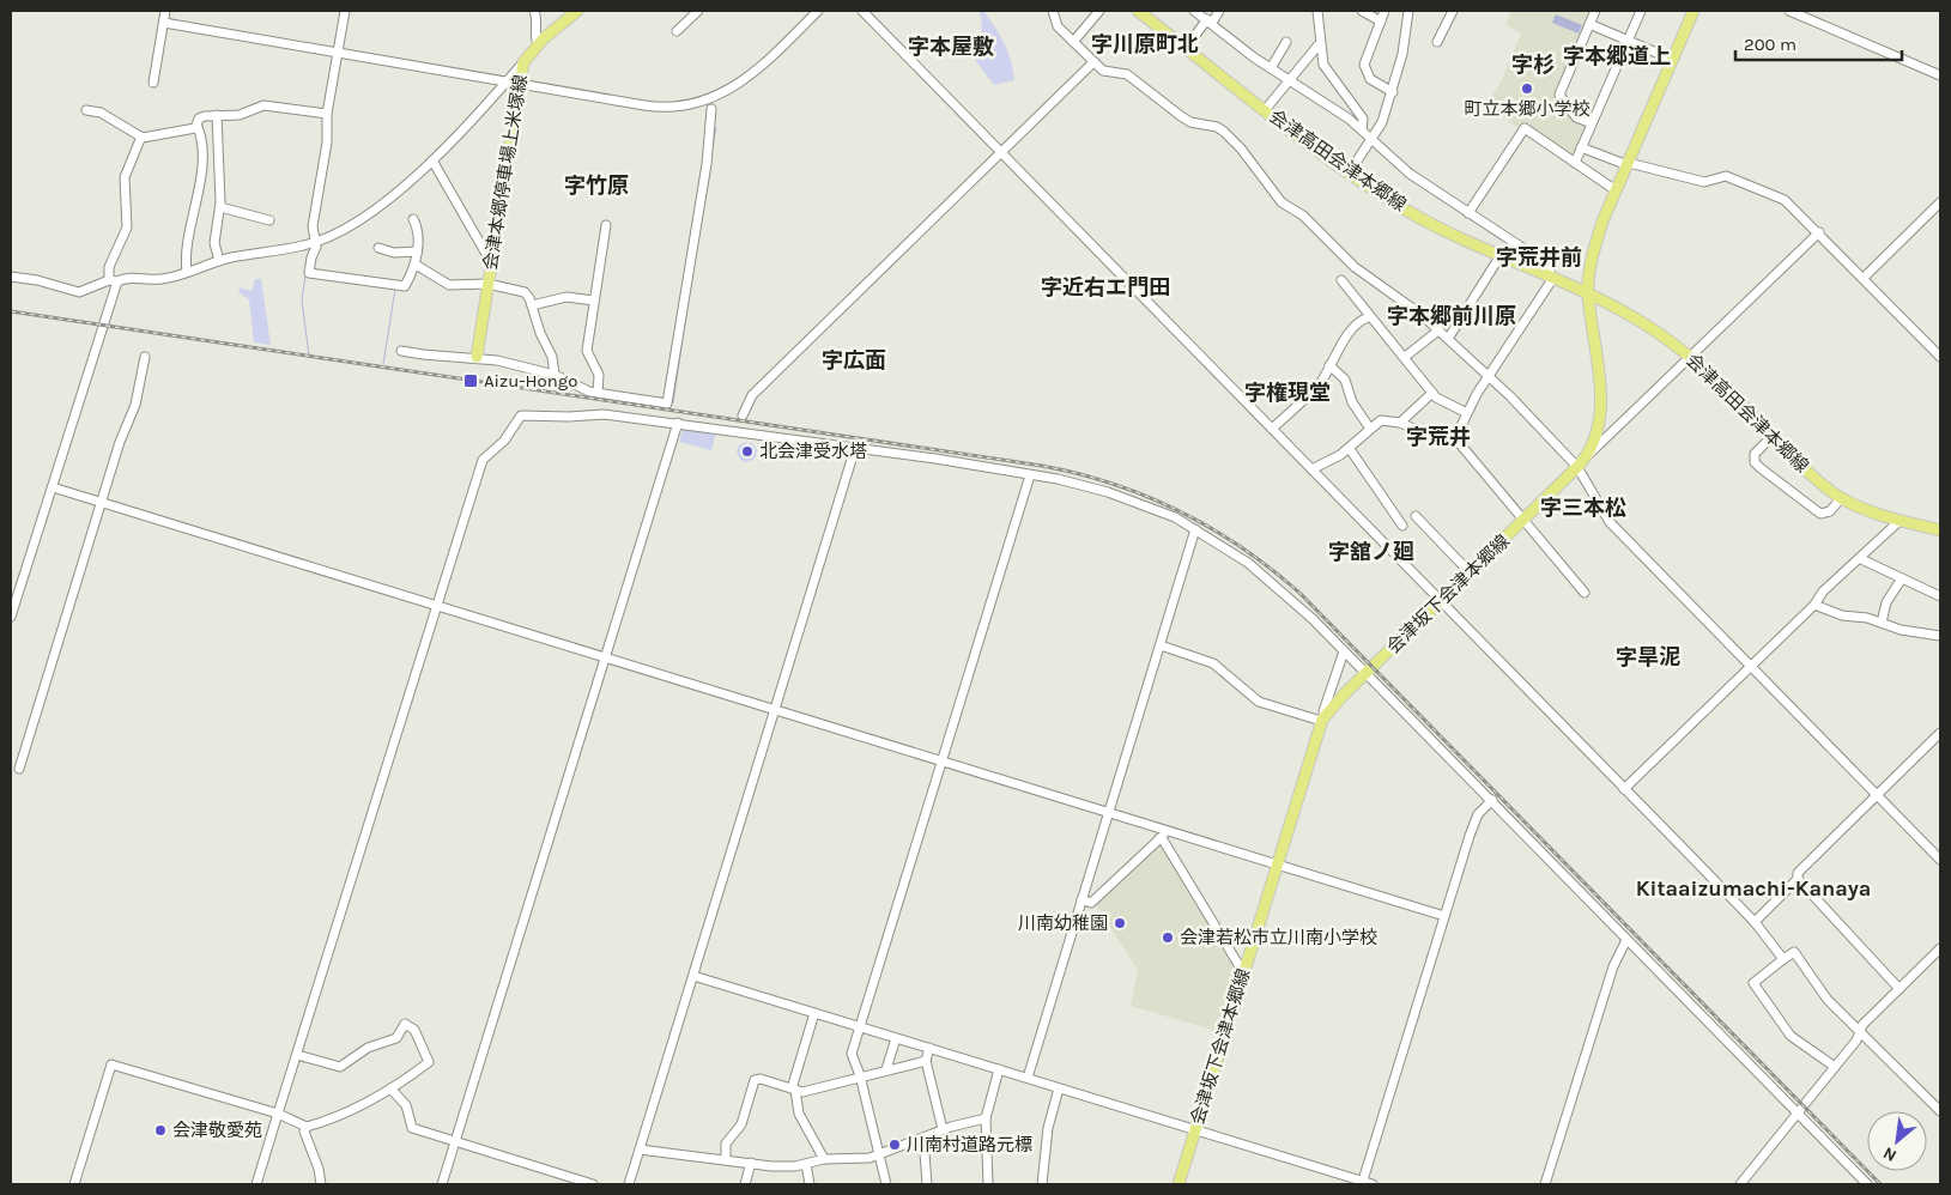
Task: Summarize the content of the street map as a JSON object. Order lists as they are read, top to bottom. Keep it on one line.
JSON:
{"streets":{"main road":["会津高田会津本郷線","会津本郷停車場上米塚線","会津坂下会津本郷線"]},"crossings":[["会津高田会津本郷線","会津坂下会津本郷線"]],"districts":["字川原町北","字本屋敷","字本郷道上","字杉","字竹原","字荒井前","字近右エ門田","字本郷前川原","字広面","字権現堂","字荒井","字三本松","字舘ノ廻","字旱泥","Kitaaizumachi-Kanaya"],"places":{"other":["町立本郷小学校","北会津受水塔","川南幼稚園","会津若松市立川南小学校","会津敬愛苑","川南村道路元標"],"transit":["Aizu-Hongo"]},"scale_bar":"200 m","north":"bottom left"}
